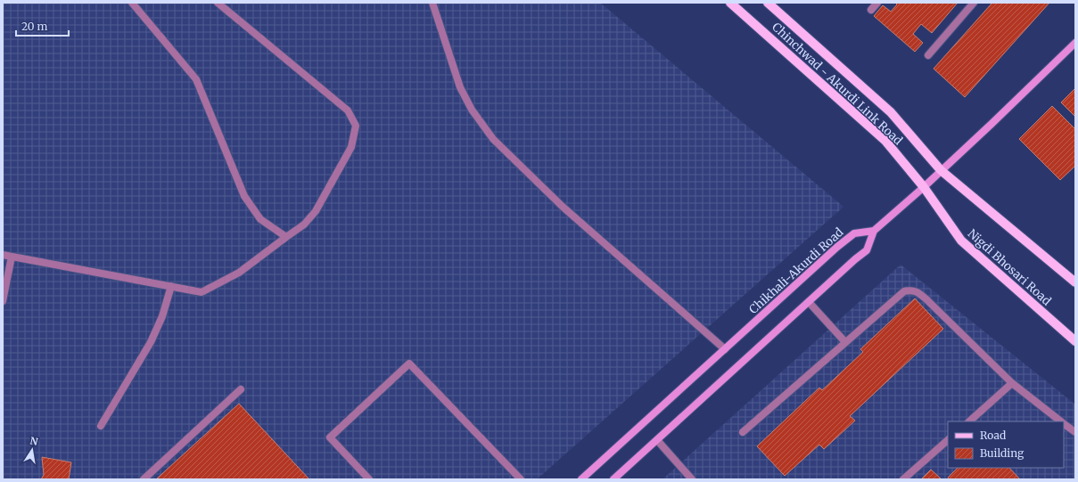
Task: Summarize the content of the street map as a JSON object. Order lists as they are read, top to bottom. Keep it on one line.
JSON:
{"streets":{"main road":["Chinchwad - Akurdi Link Road","Nigdi Bhosari Road","Chikhali-Akurdi Road"]},"crossings":[["Chinchwad - Akurdi Link Road","Nigdi Bhosari Road"]],"legend":["Road","Building"],"scale_bar":"20 m","north":"top"}
